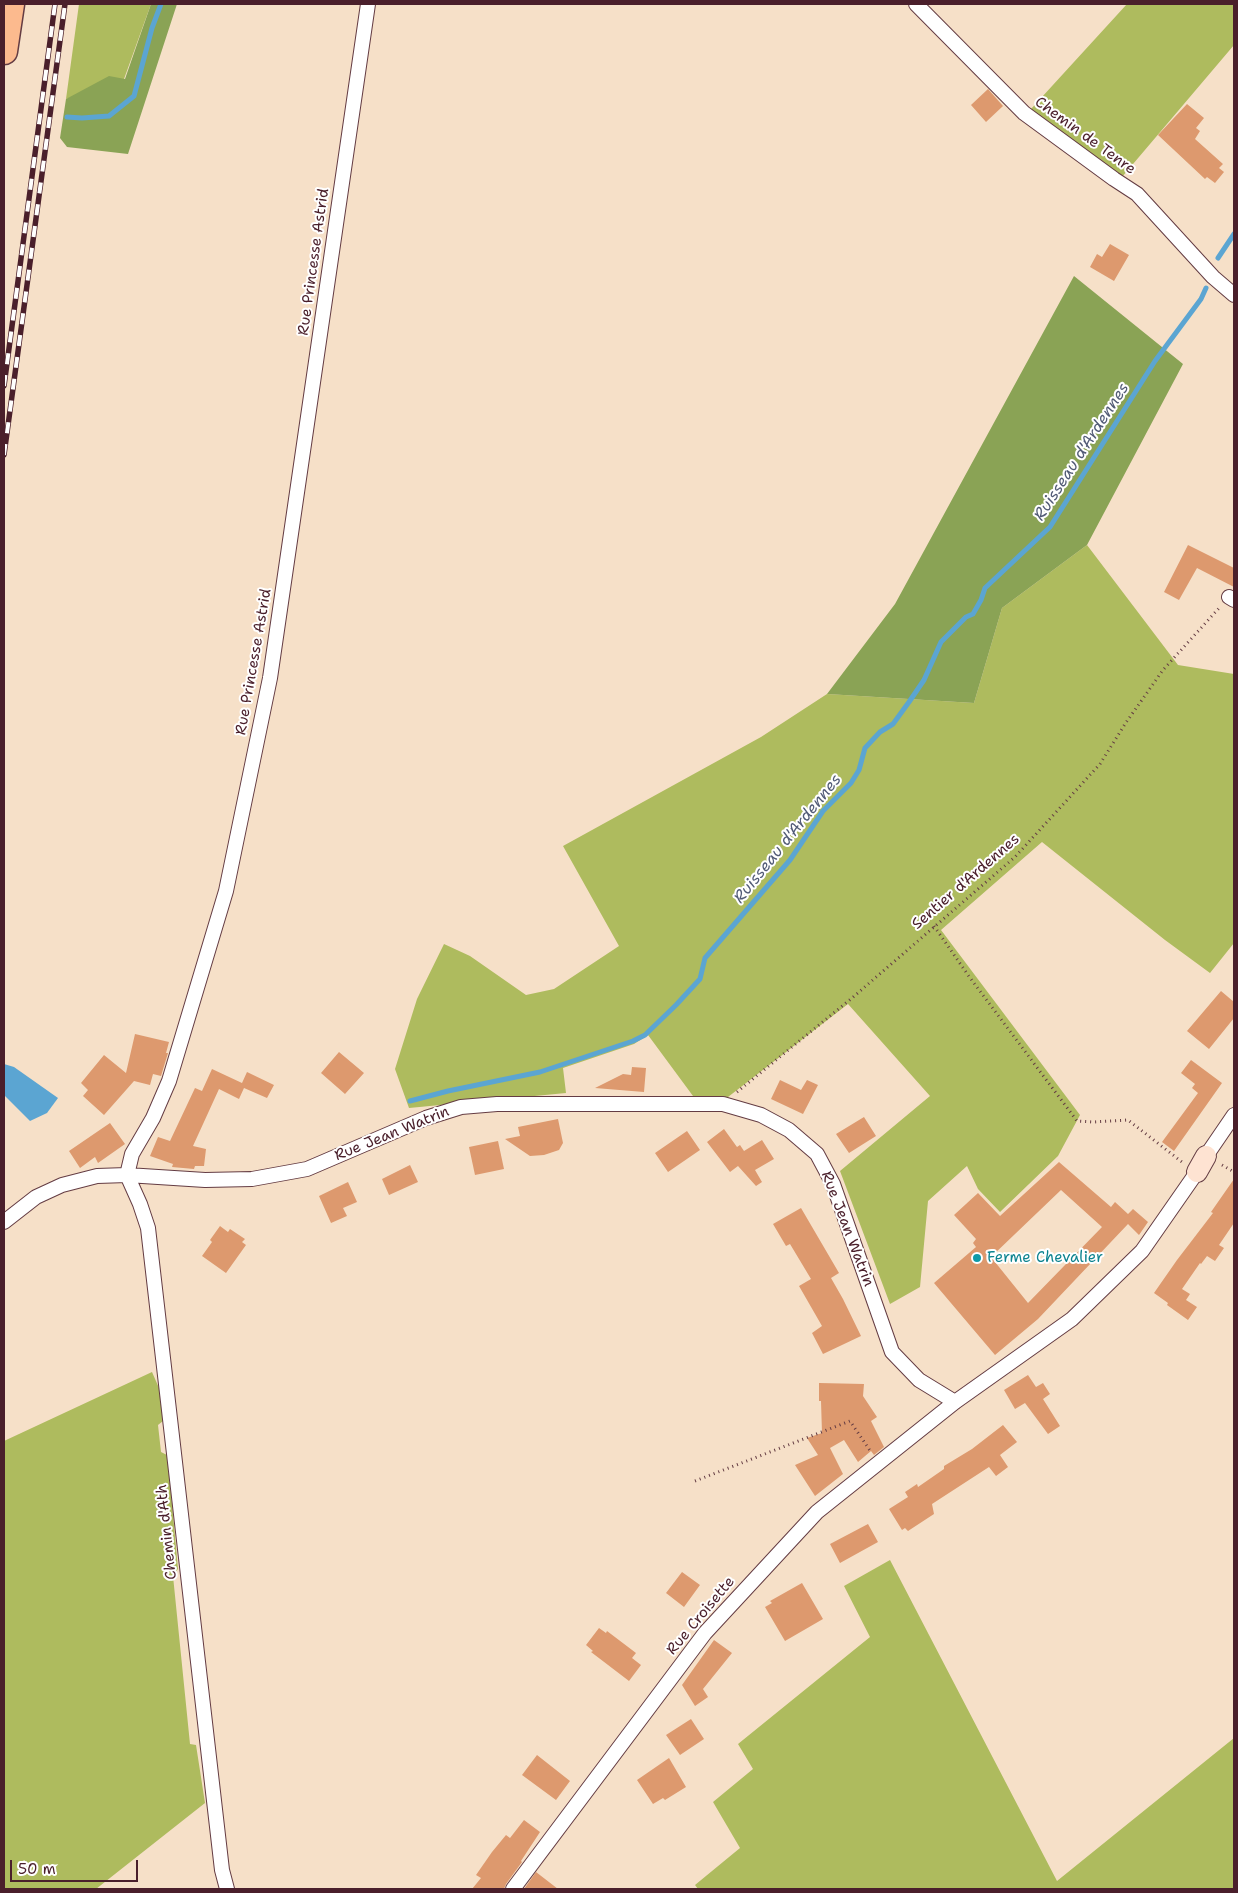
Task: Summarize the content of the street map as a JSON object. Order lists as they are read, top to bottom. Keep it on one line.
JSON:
{"streets":{"street":["Chemin de Tenre","Rue Princesse Astrid","Rue Jean Watrin","Chemin d'Ath","Rue Croisette"],"path":["Sentier d'Ardennes"]},"crossings":[["Rue Princesse Astrid","Rue Jean Watrin"],["Rue Princesse Astrid","Chemin d'Ath"],["Sentier d'Ardennes","Rue Jean Watrin"],["Rue Jean Watrin","Chemin d'Ath"],["Rue Jean Watrin","Rue Croisette"]],"water":["Ruisseau d'Ardennes"],"places":["Ferme Chevalier"],"scale_bar":"50 m"}
